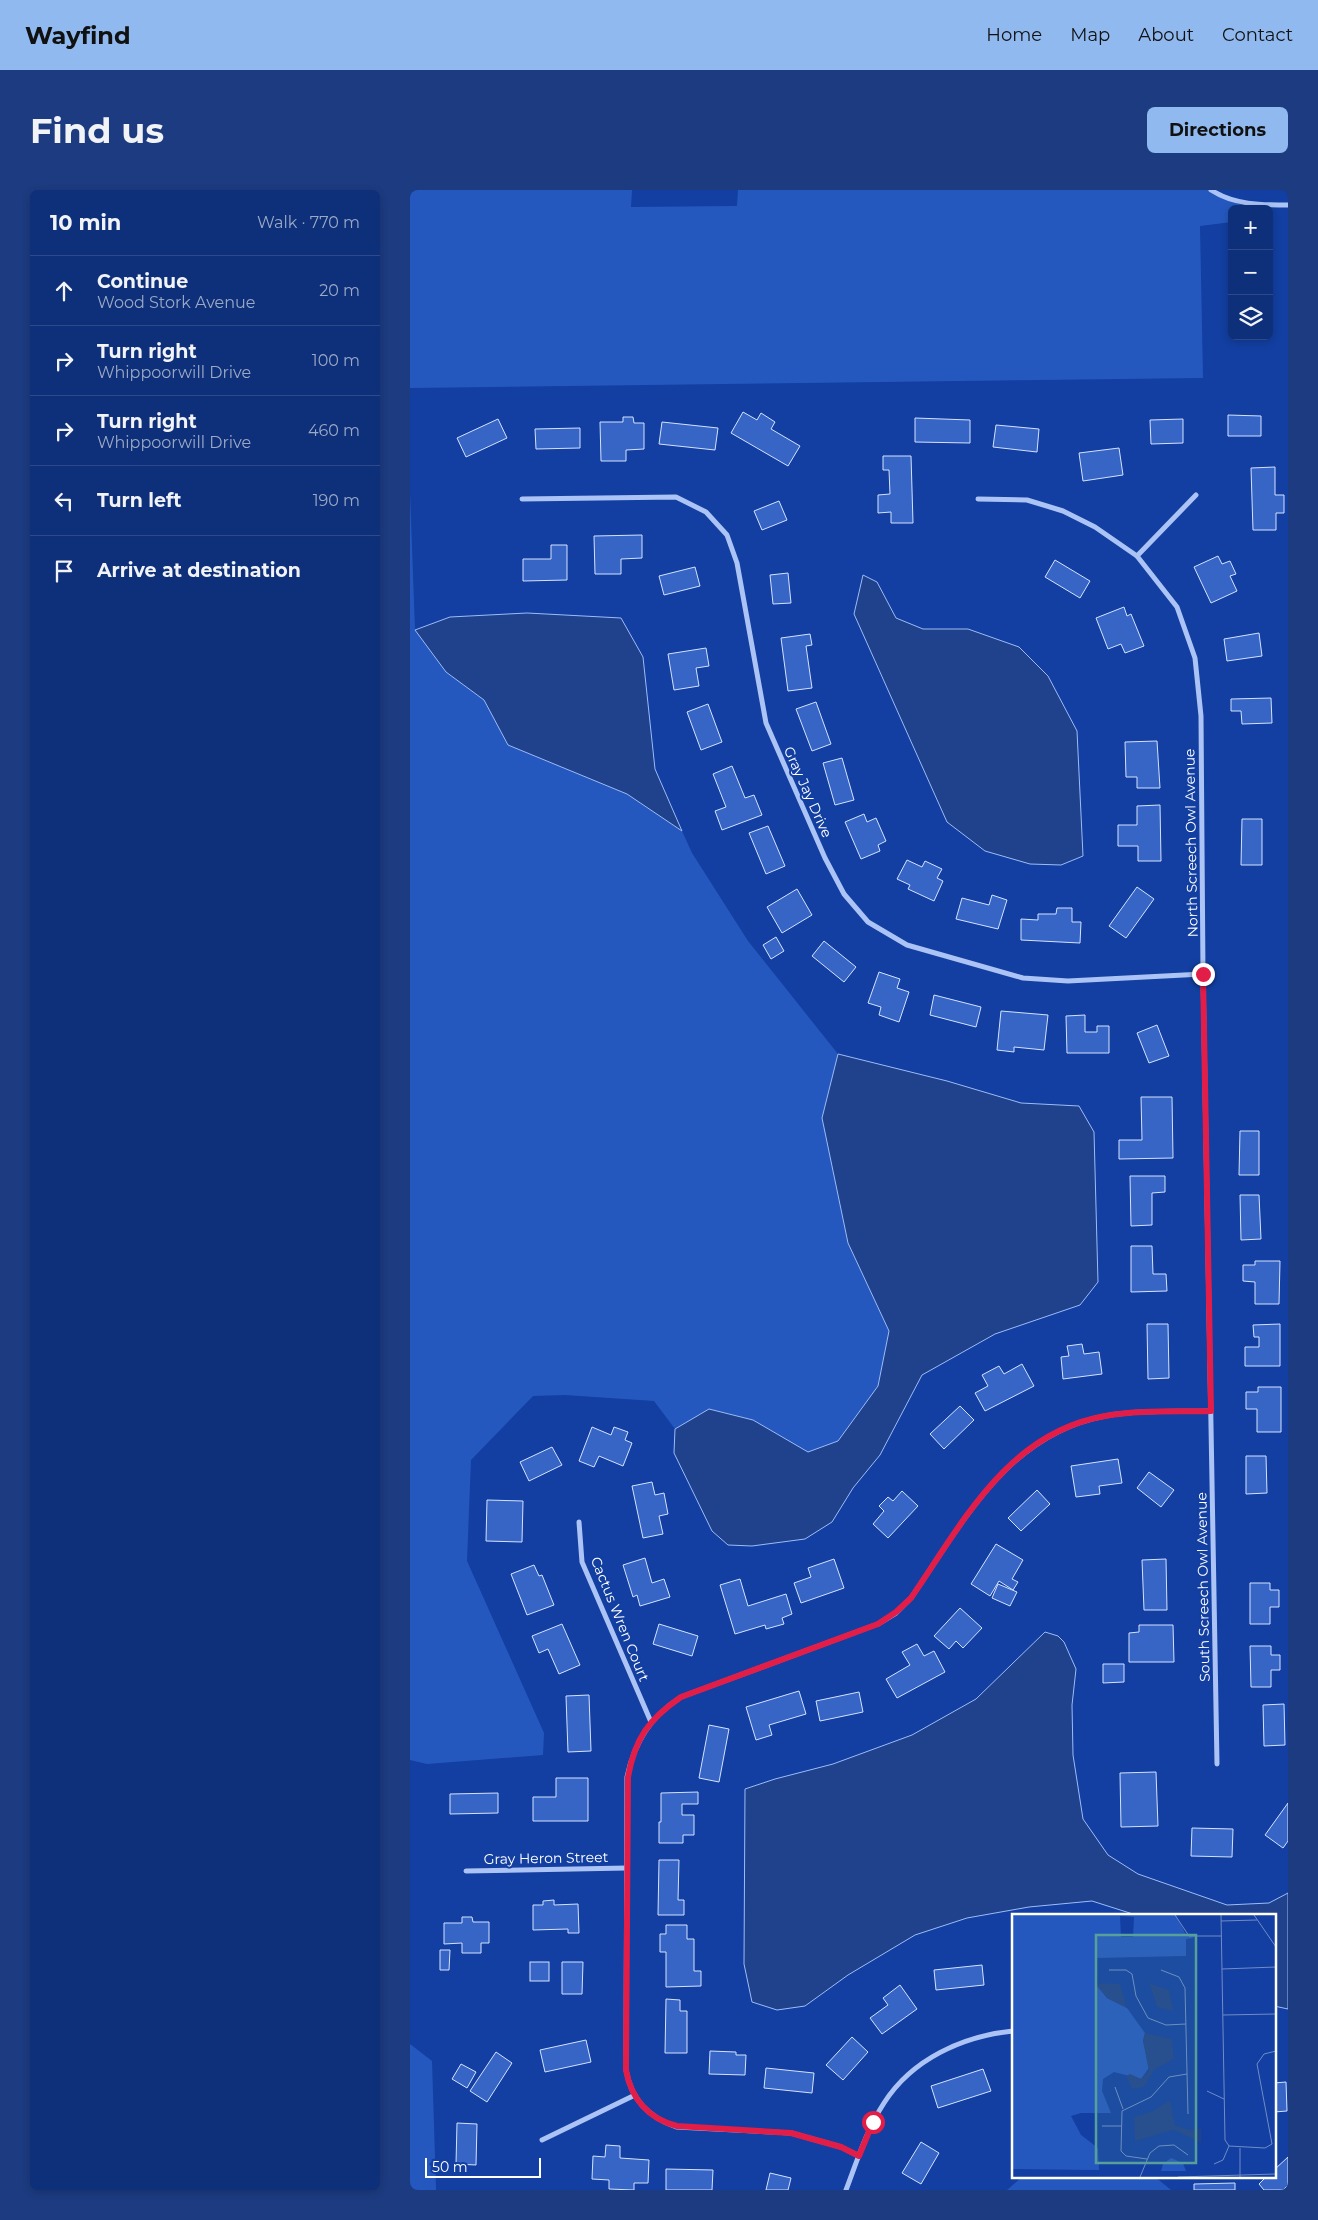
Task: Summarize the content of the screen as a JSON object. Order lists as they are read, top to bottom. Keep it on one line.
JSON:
{"streets":{"street":["Gray Jay Drive","North Screech Owl Avenue","South Screech Owl Avenue","Cactus Wren Court","Gray Heron Street"]},"crossings":[["Gray Jay Drive","North Screech Owl Avenue"],["North Screech Owl Avenue","South Screech Owl Avenue"]],"scale_bar":"50 m","page":{"header":"Wayfind","nav":["Home","Map","About","Contact"],"buttons":"Directions","title":"Find us","heading":["10 min","Walk · 770 m"],"map_buttons":["+","−"],"list":[["Continue","Wood Stork Avenue","20 m"],["Turn right","Whippoorwill Drive","100 m"],["Turn right","Whippoorwill Drive","460 m"],["Turn left","190 m"],"Arrive at destination"],"scale":"50 m"}}
